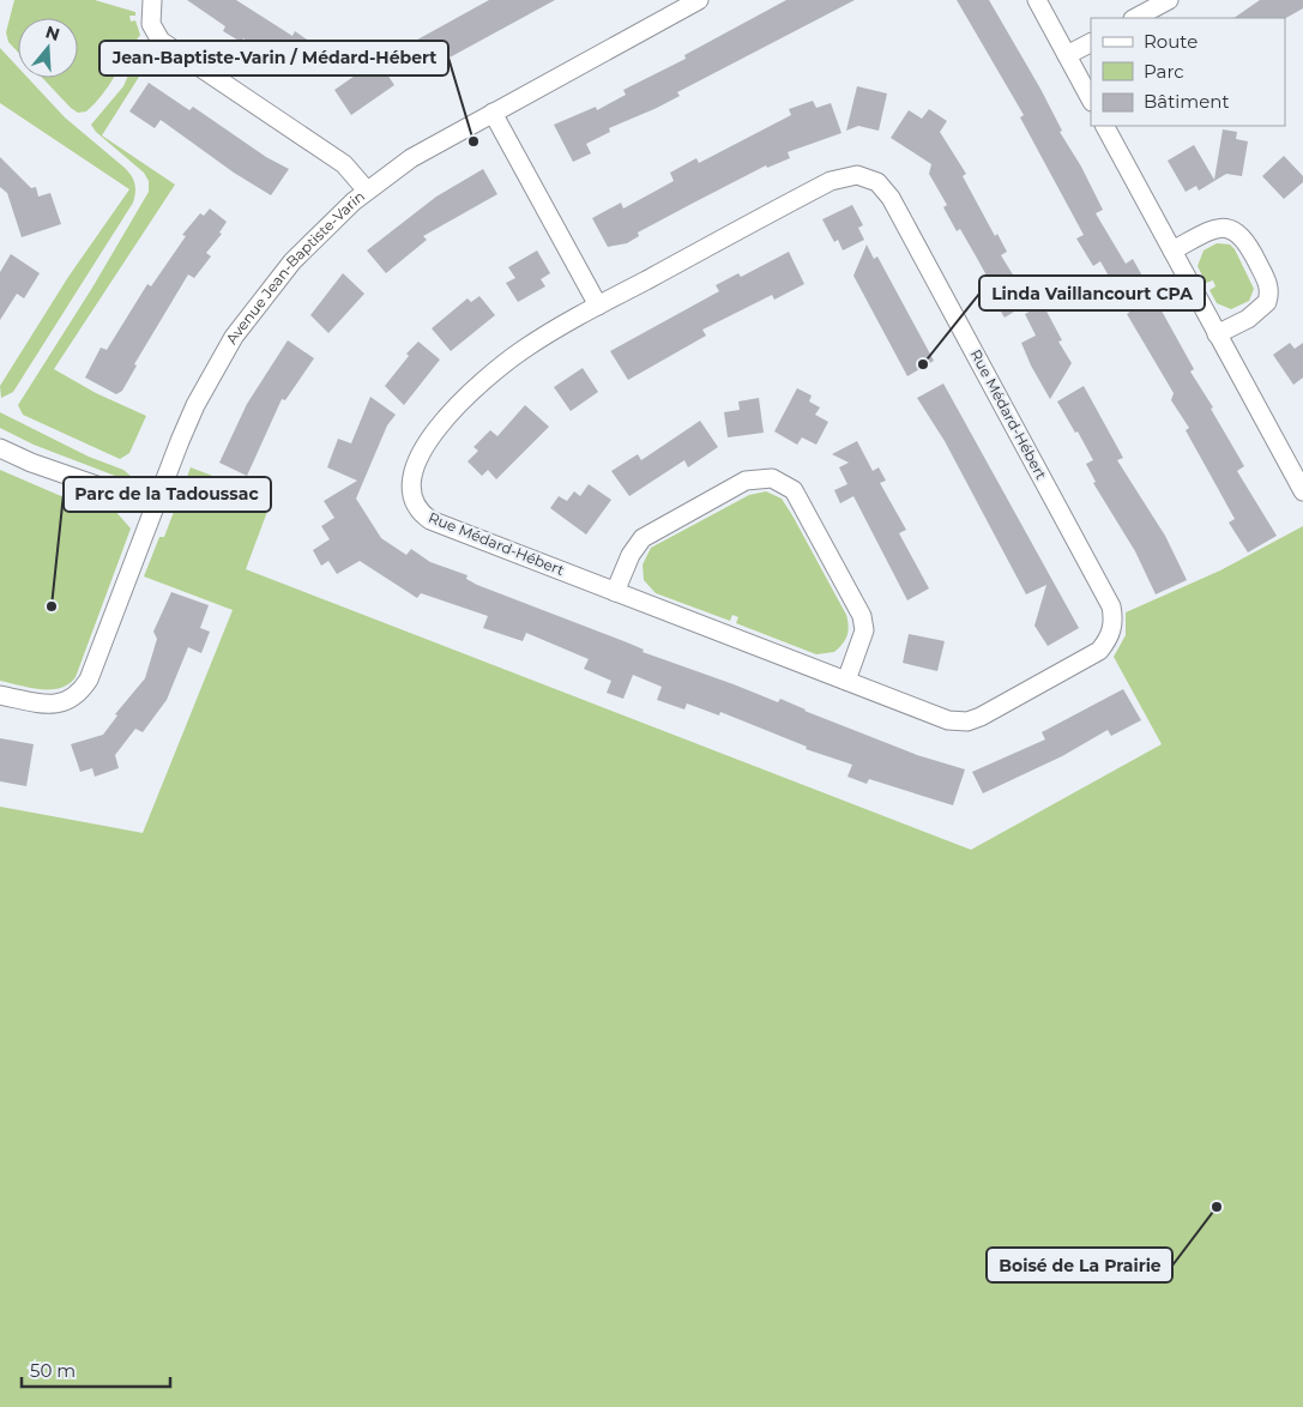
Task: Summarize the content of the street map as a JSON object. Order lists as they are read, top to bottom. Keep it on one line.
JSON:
{"streets":{"street":["Avenue Jean-Baptiste-Varin","Rue Médard-Hébert"]},"places":["Jean-Baptiste-Varin / Médard-Hébert","Linda Vaillancourt CPA","Parc de la Tadoussac","Boisé de La Prairie"],"legend":["Route","Parc","Bâtiment"],"scale_bar":"50 m","north":"top"}
